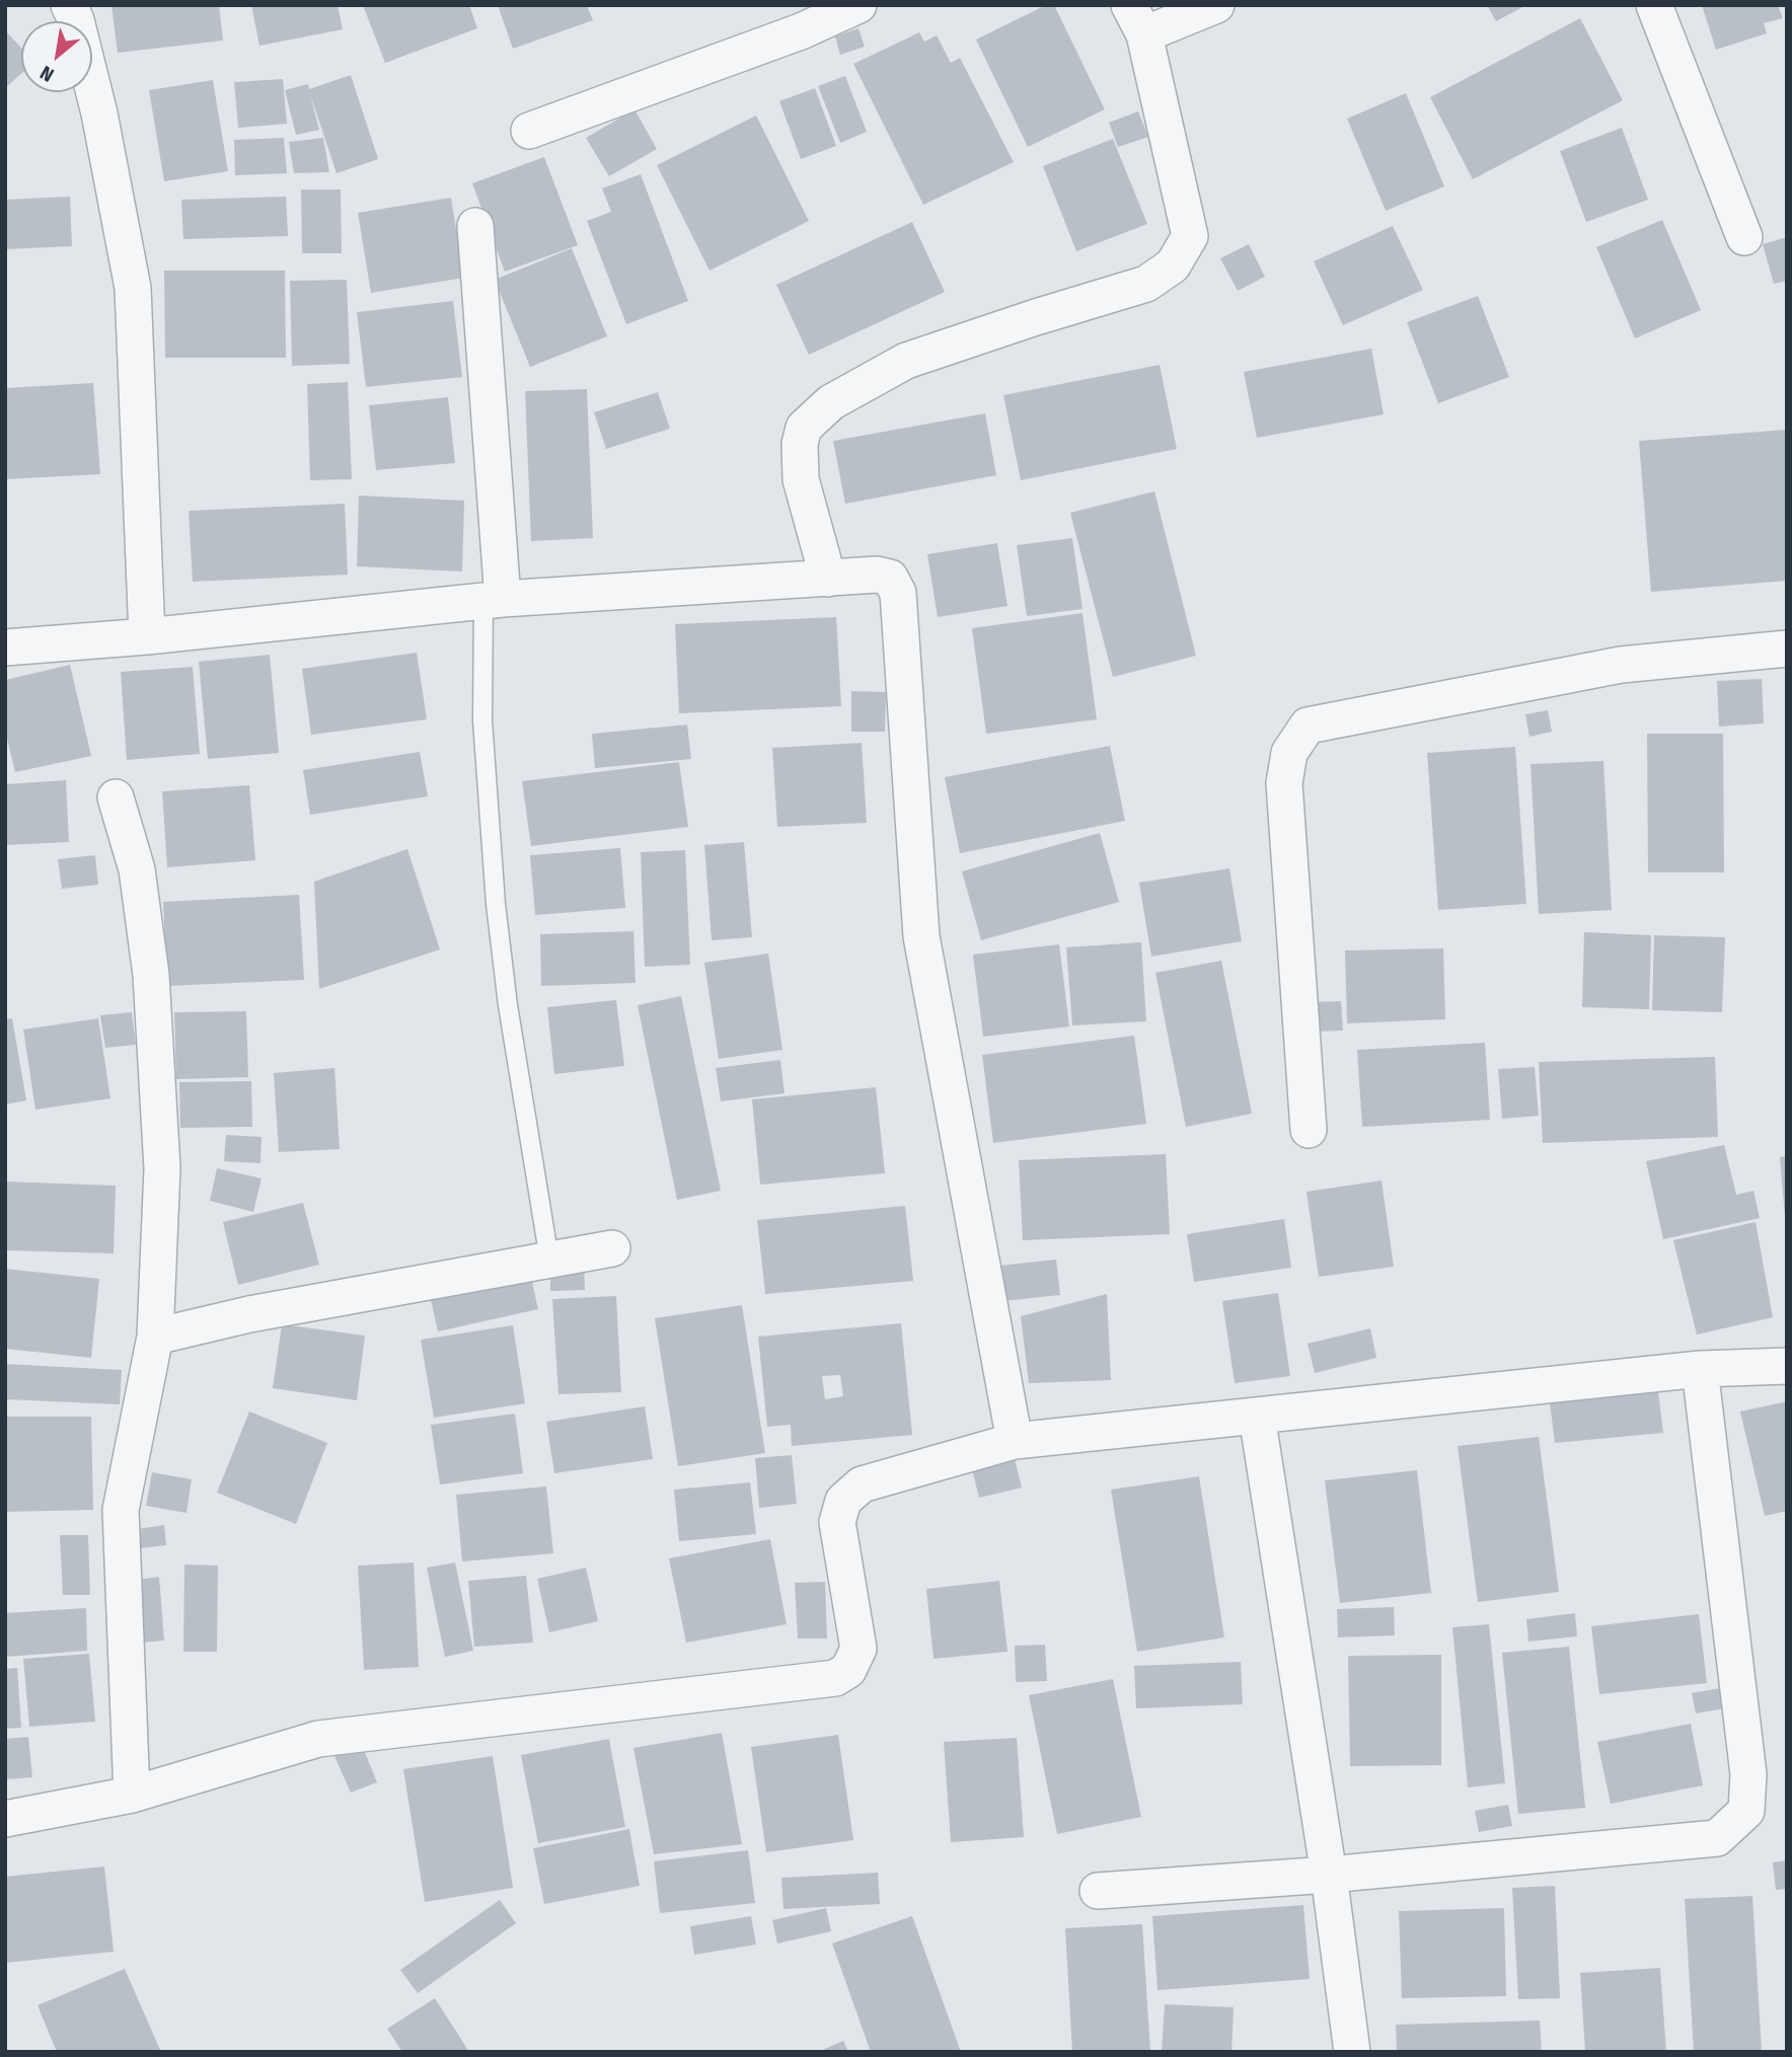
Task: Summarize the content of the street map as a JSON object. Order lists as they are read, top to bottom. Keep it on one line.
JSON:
{"north":"bottom left"}
